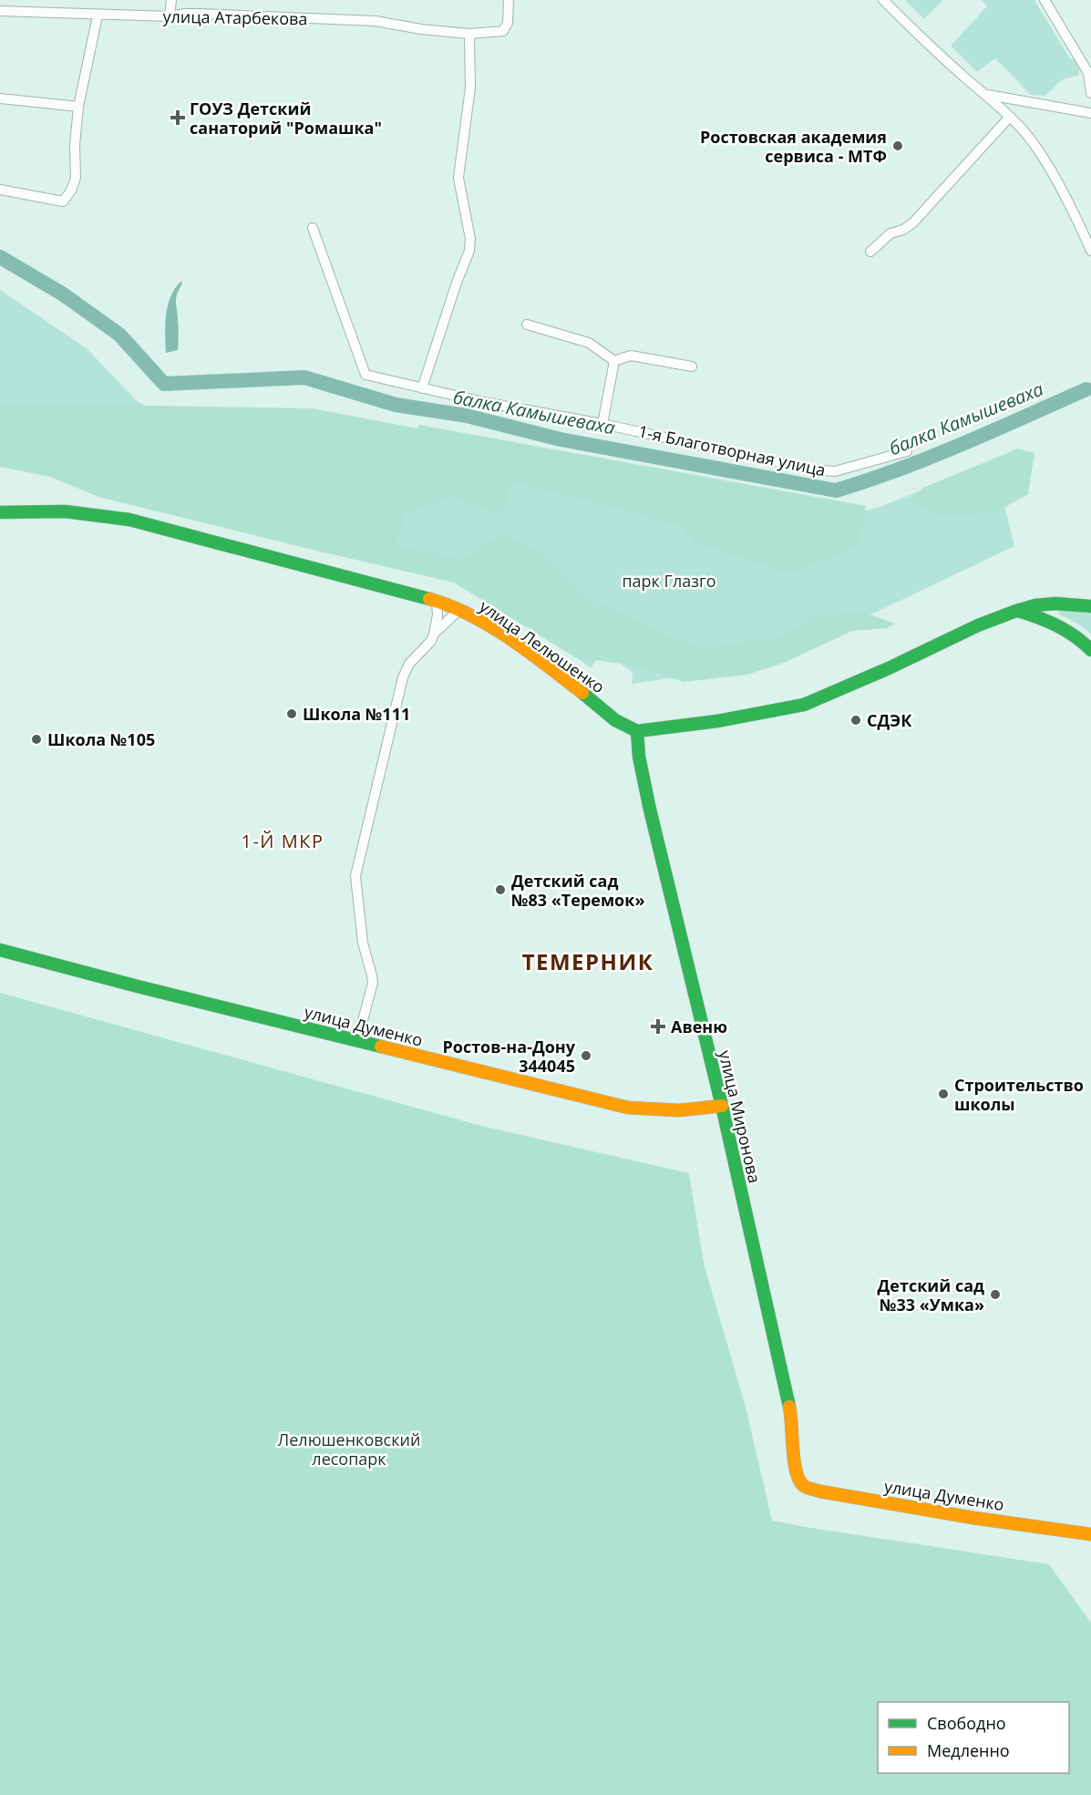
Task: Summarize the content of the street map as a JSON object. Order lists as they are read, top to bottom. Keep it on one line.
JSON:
{"streets":{"street":["улица Атарбекова","1-я Благотворная улица","улица Лелюшенко","улица Думенко","улица Миронова"]},"crossings":[["улица Лелюшенко","улица Миронова"],["улица Думенко","улица Миронова"]],"districts":["1-Й МКР","ТЕМЕРНИК"],"water":["балка Камышеваха"],"parks":["парк Глазго","Лелюшенковский лесопарк"],"places":{"health":["ГОУЗ Детский санаторий \"Ромашка\"","Авеню"],"other":["Ростовская академия сервиса - МТФ","Школа №111","СДЭК","Школа №105","Детский сад №83 «Теремок»","Ростов-на-Дону 344045","Строительство школы","Детский сад №33 «Умка»"]},"legend":["Свободно","Медленно"]}
